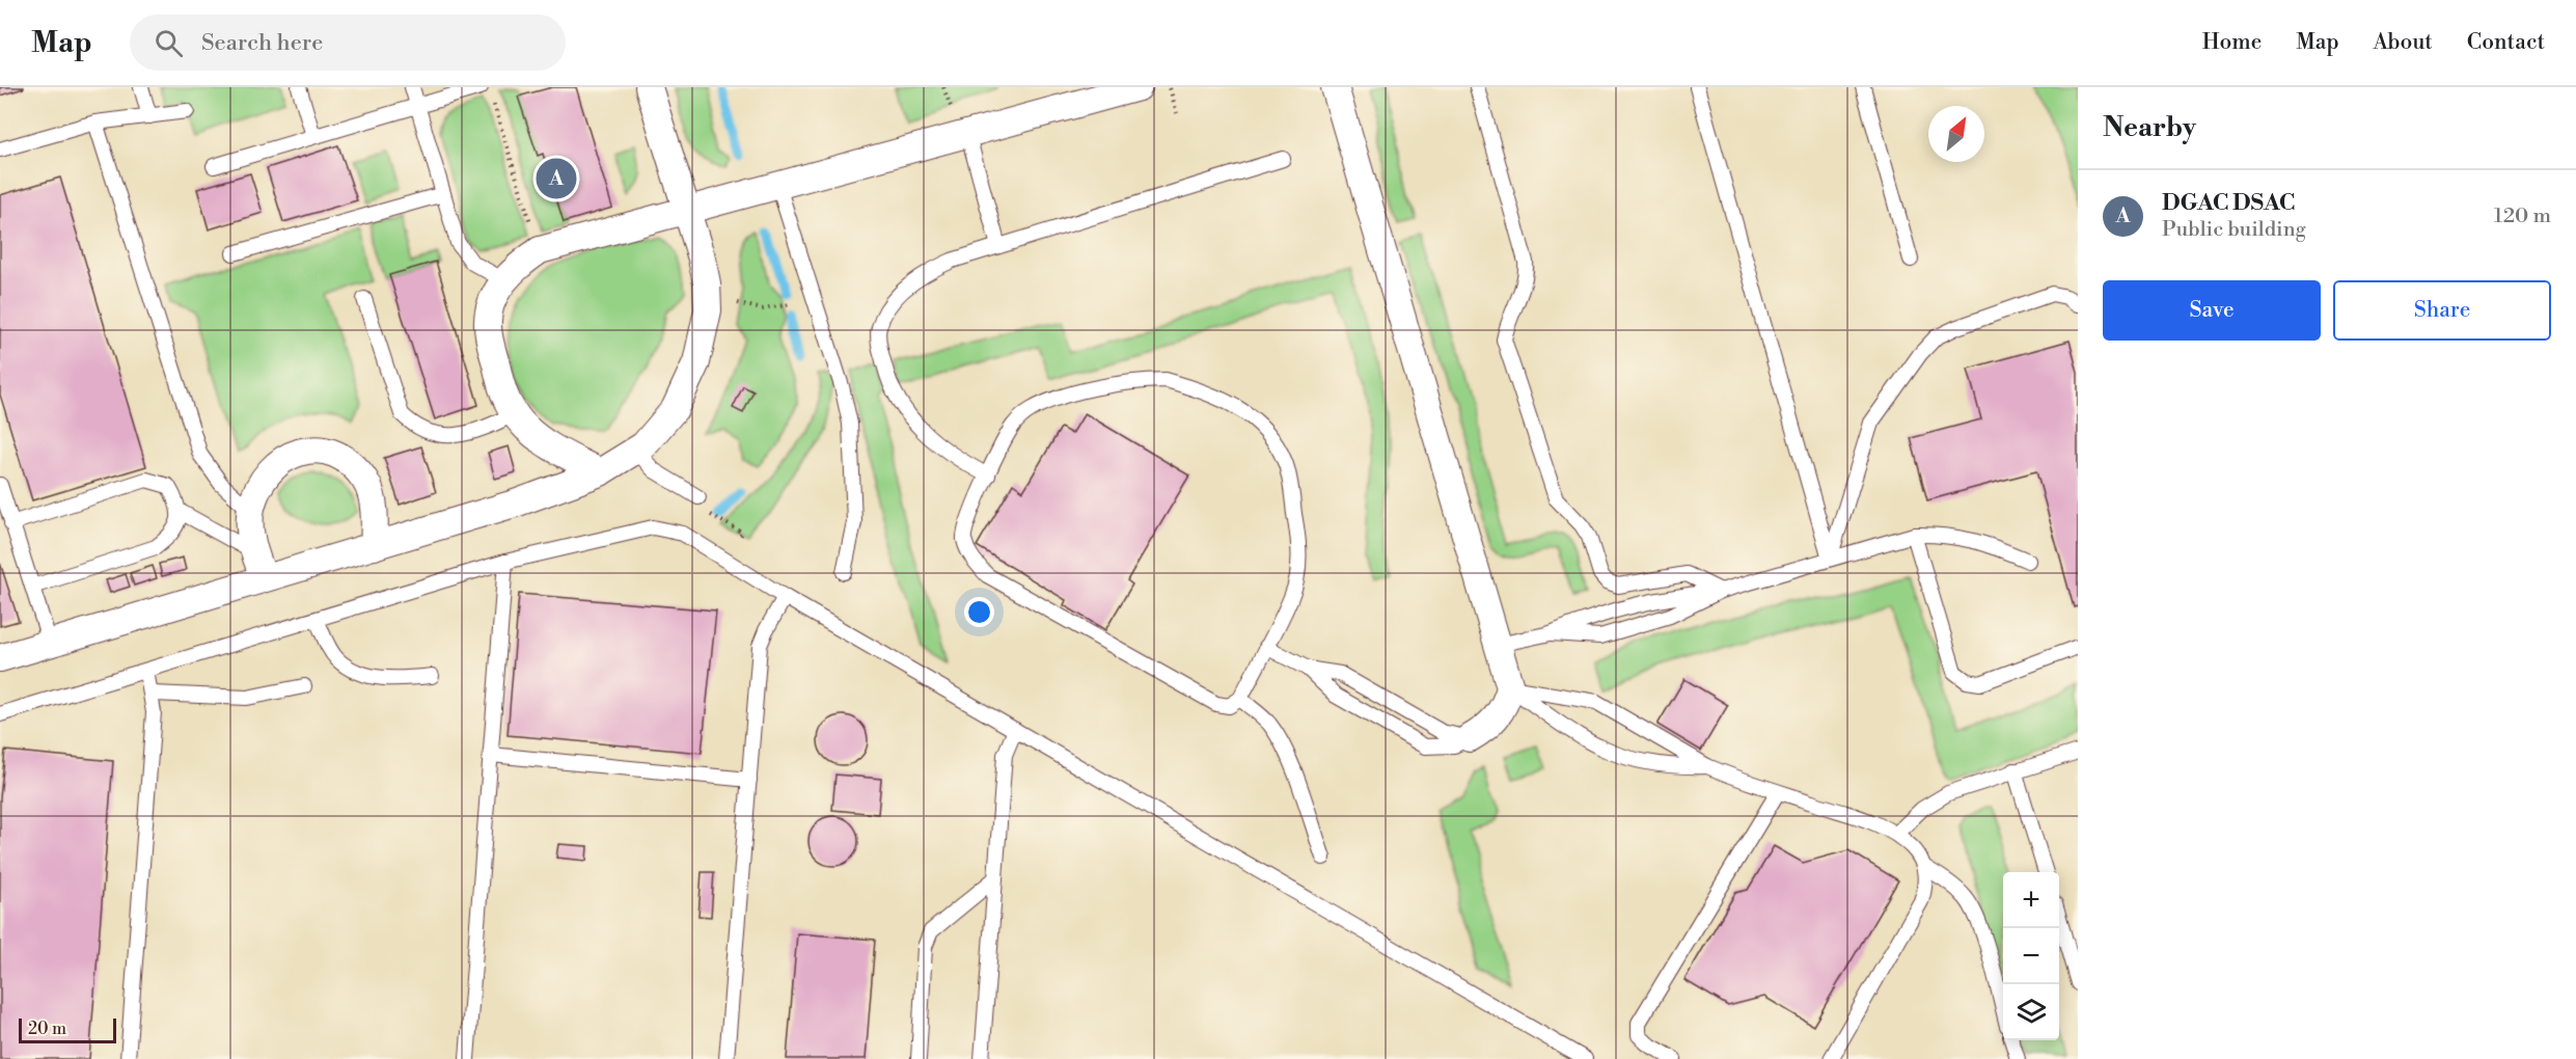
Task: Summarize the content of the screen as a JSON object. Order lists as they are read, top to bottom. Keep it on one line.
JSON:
{"scale_bar":"20 m","north":"top right","page":{"header":"Map","search":"Search here","nav":["Home","Map","About","Contact"],"heading":"Nearby","pins":"A","list":[{"mark":"A","name":"DGAC DSAC","note":"Public building","value":"120 m"}],"buttons":["Save","Share"],"map_buttons":["+","−"],"scale":"20 m"}}
